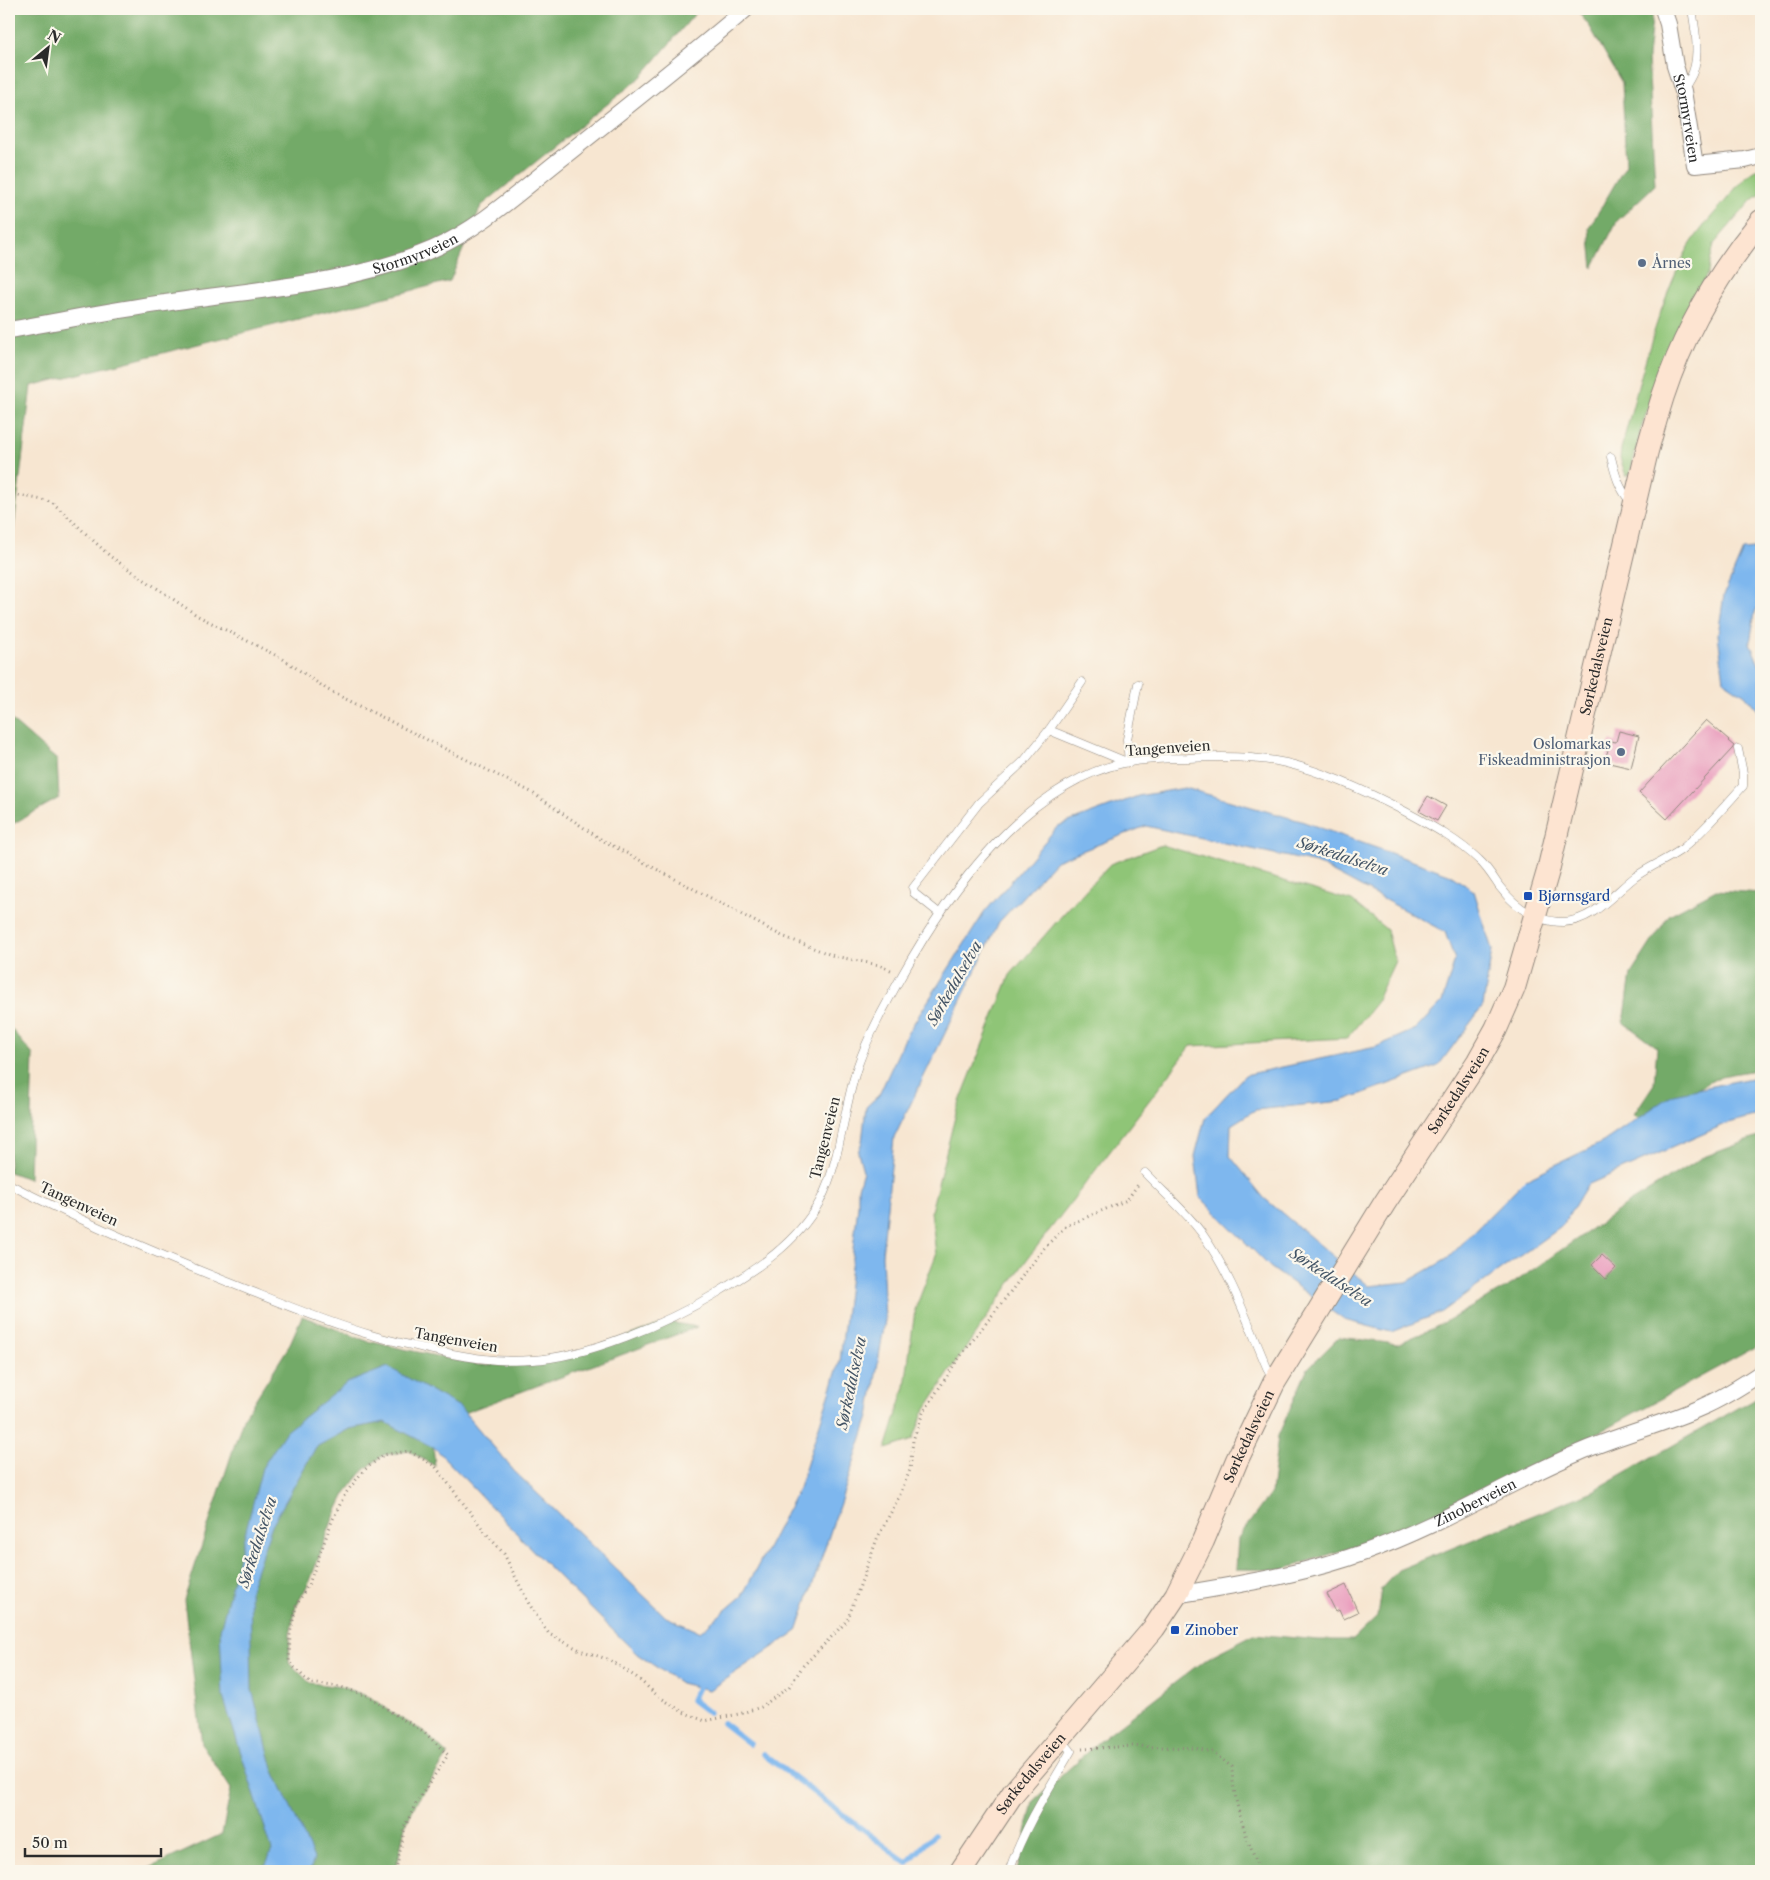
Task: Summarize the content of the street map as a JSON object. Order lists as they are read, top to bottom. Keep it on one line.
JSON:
{"streets":{"street":["Stormyrveien","Sørkedalsveien","Zinoberveien"],"lane":["Tangenveien"]},"crossings":[["Sørkedalsveien","Tangenveien"],["Sørkedalsveien","Zinoberveien"]],"water":["Sørkedalselva"],"places":{"other":["Årnes","Oslomarkas Fiskeadministrasjon"],"transit":["Bjørnsgard","Zinober"]},"scale_bar":"50 m","north":"top right"}
